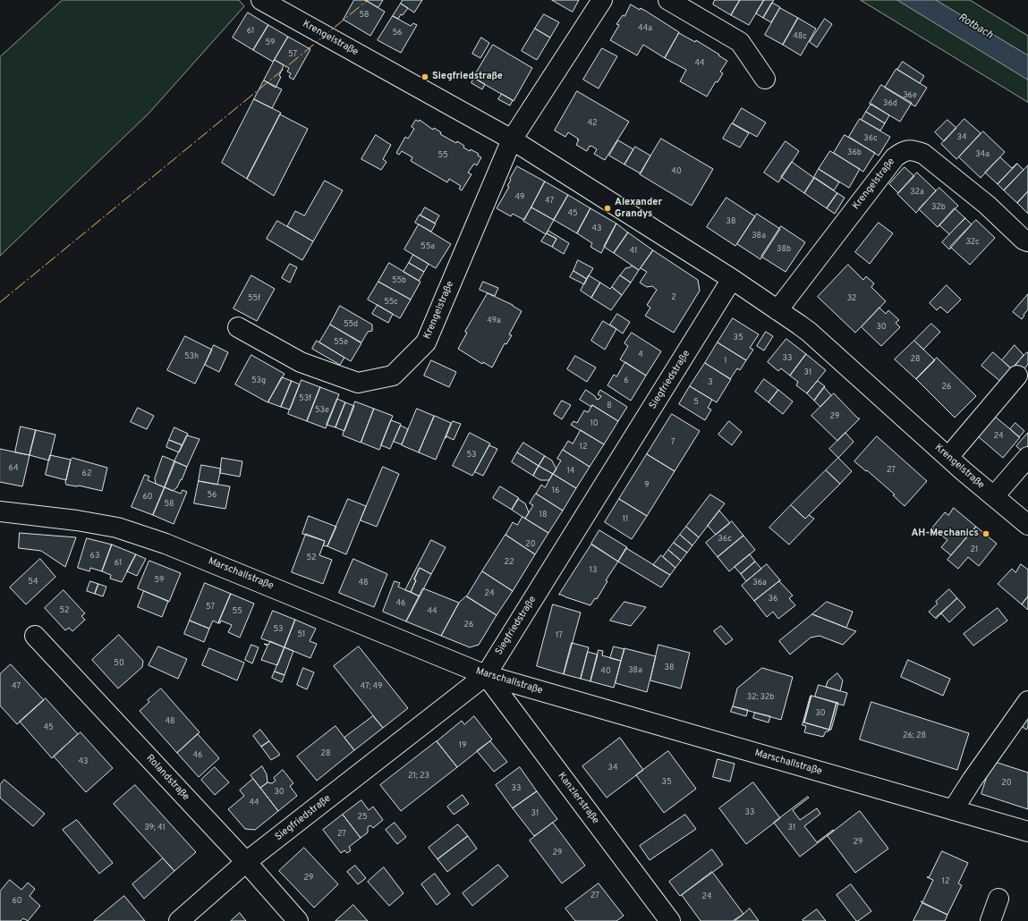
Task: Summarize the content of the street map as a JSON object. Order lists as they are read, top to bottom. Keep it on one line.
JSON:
{"streets":{"street":["Krengelstraße","Siegfriedstraße","Marschallstraße","Rolandstraße","Kanzlerstraße"]},"crossings":[["Krengelstraße","Siegfriedstraße"],["Siegfriedstraße","Marschallstraße"],["Siegfriedstraße","Rolandstraße"],["Siegfriedstraße","Kanzlerstraße"],["Marschallstraße","Kanzlerstraße"]],"water":["Rotbach"],"places":["Siegfriedstraße","Alexander Grandys","AH-Mechanics"],"house_numbers":["58","44a","61","56","48c","59","57","44","36e","36d","42","34","36c","36b","34a","55","40","32a","49","47","32b","45","38","43","38a","32c","55a","38b","41","55b","2","55f","32","55c","49a","55d","30","35","55e","4","53h","33","28","1","31","53g","6","3","26","53f","5","8","53e","29","10","24","7","12","53","64","27","14","62","9","16","56","60","58","18","11","36c","20","21","63","52","22","61","13","59","54","48","36a","24","36","46","57","52","55","44","26","53","51","17","50","38","38a","40","47","47; 49","32; 32b","30","48","45","26; 28","19","28","46","43","34","21; 23","35","20","33","30","44","33","31","25","39; 41","31","27","29","29","29","12","27","24","60"]}
